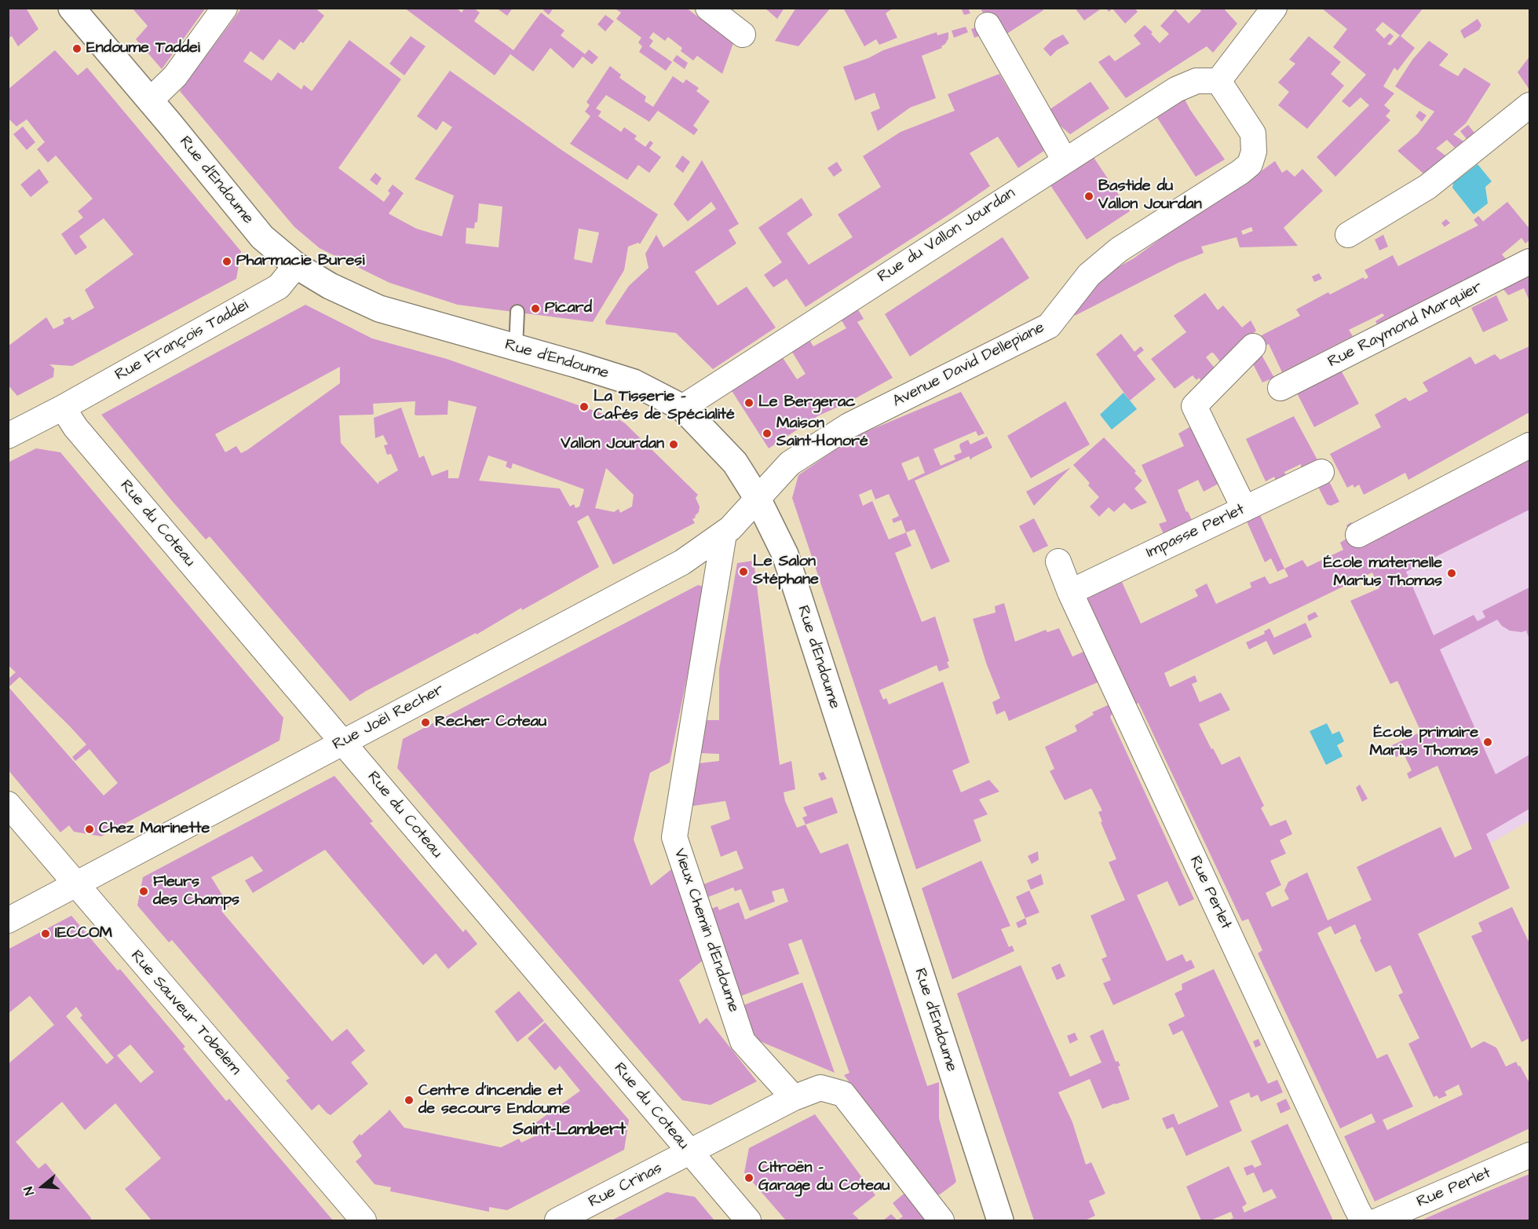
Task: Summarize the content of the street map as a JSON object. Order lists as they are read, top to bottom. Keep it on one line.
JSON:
{"streets":{"street":["Rue d'Endoume","Rue du Vallon Jourdan","Rue Raymond Marquier","Rue François Taddei","Avenue David Dellepiane","Rue du Coteau","Impasse Perlet","Rue Joël Recher","Rue Perlet","Vieux Chemin d'Endoume","Rue Sauveur Tobelem","Rue Crinas"]},"crossings":[["Rue d'Endoume","Rue du Vallon Jourdan"],["Rue d'Endoume","Rue François Taddei"],["Rue d'Endoume","Avenue David Dellepiane"],["Rue d'Endoume","Rue Joël Recher"],["Rue du Vallon Jourdan","Avenue David Dellepiane"],["Rue François Taddei","Rue du Coteau"],["Avenue David Dellepiane","Rue Joël Recher"],["Rue du Coteau","Rue Joël Recher"],["Rue du Coteau","Rue Crinas"],["Impasse Perlet","Rue Perlet"],["Rue Joël Recher","Vieux Chemin d'Endoume"],["Rue Joël Recher","Rue Sauveur Tobelem"],["Vieux Chemin d'Endoume","Rue Crinas"]],"districts":["Saint-Lambert"],"places":["Endoume Taddei","Bastide du Vallon Jourdan","Pharmacie Buresi","Picard","Le Bergerac","La Tisserie - Cafés de Spécialité","Maison Saint-Honoré","Vallon Jourdan","Le Salon Stéphane","École maternelle Marius Thomas","Recher Coteau","École primaire Marius Thomas","Chez Marinette","Fleurs des Champs","IECCOM","Centre d’incendie et de secours Endoume","Citroën - Garage du Coteau"],"north":"left"}
